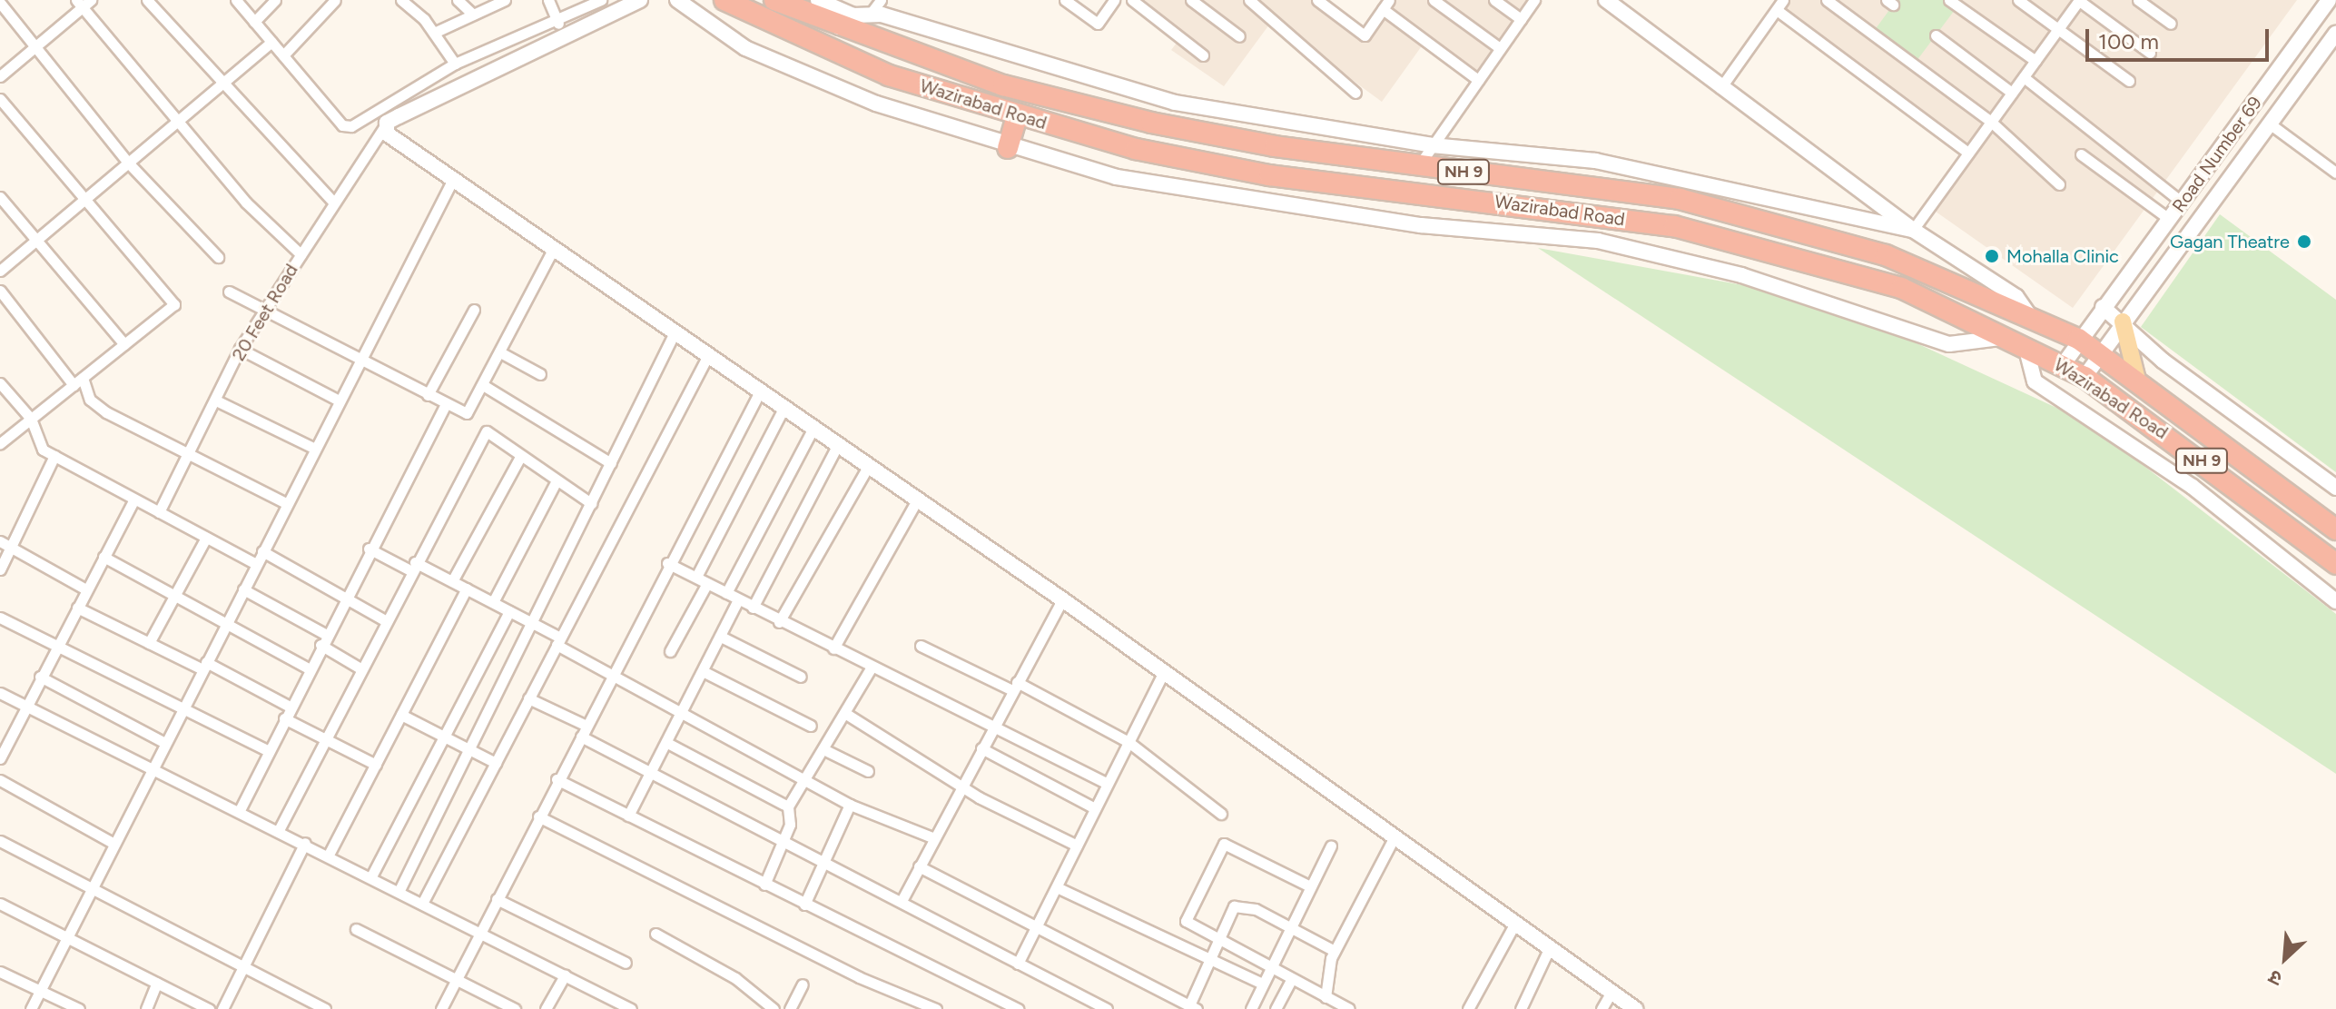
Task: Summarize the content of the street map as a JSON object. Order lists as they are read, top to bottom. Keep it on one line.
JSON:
{"streets":{"highway":["Wazirabad Road","NH 9"],"street":["Road Number 69","20 Feet Road"]},"crossings":[["Wazirabad Road","Road Number 69"]],"places":["Gagan Theatre","Mohalla Clinic"],"scale_bar":"100 m","north":"bottom left"}
